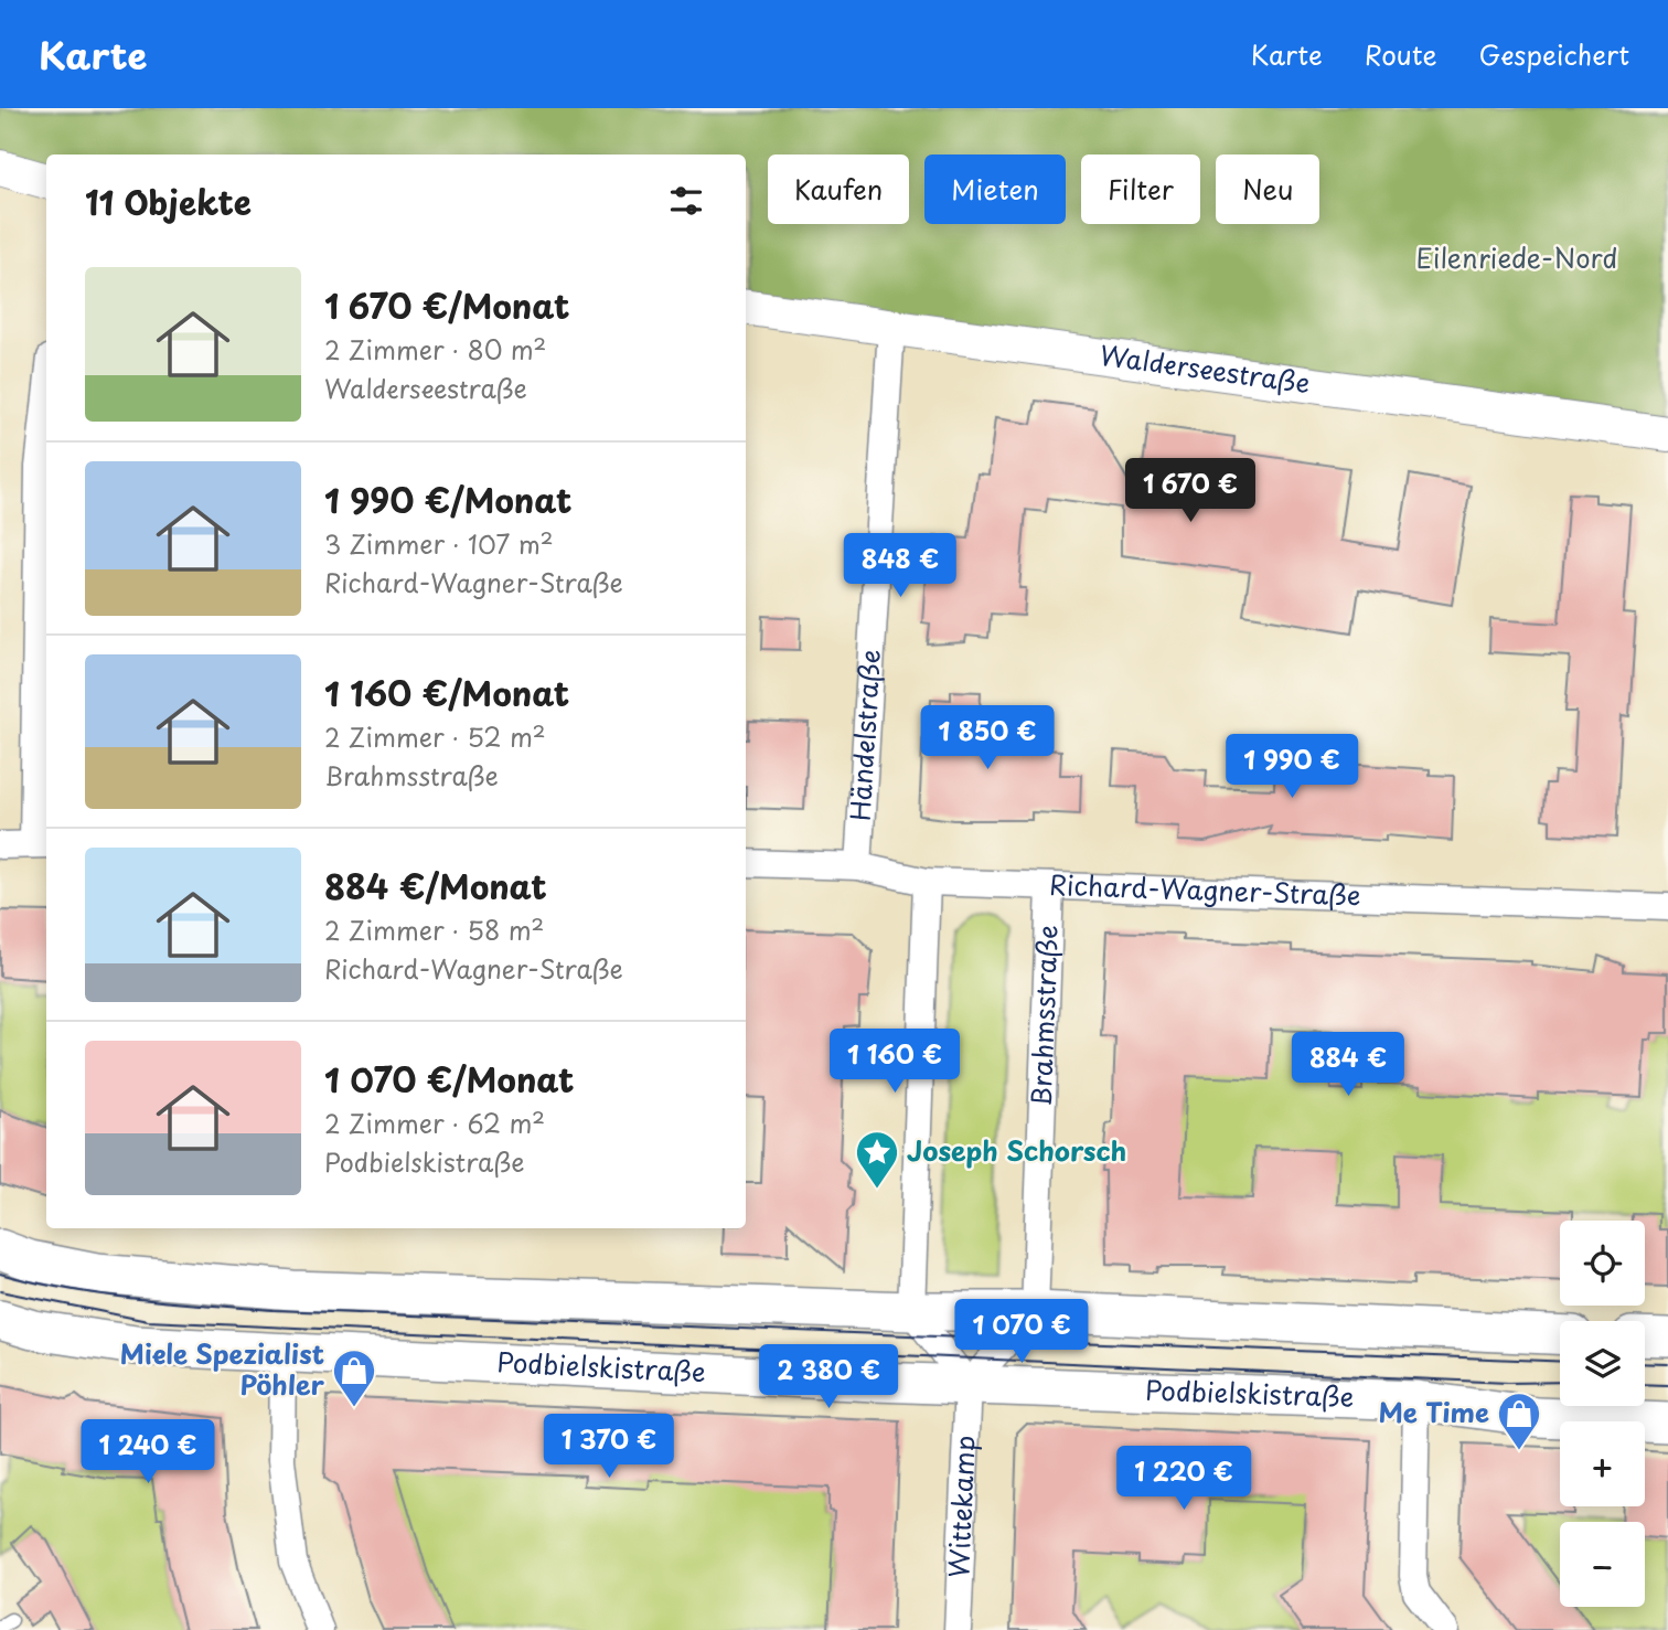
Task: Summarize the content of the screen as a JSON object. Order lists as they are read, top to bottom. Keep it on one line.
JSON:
{"streets":{"main road":["Podbielskistraße"],"street":["Walderseestraße","Händelstraße","Richard-Wagner-Straße","Brahmsstraße","Wittekamp"]},"crossings":[["Walderseestraße","Händelstraße"],["Händelstraße","Richard-Wagner-Straße"],["Richard-Wagner-Straße","Brahmsstraße"],["Podbielskistraße","Wittekamp"]],"parks":["Eilenriede-Nord"],"places":{"place":["Joseph Schorsch"],"shop":["Miele Spezialist Pöhler","Me Time"]},"page":{"header":"Karte","nav":["Karte","Route","Gespeichert"],"chip":["Kaufen","Mieten","Filter","Neu"],"heading":"11 Objekte","list":[{"name":"1 670 €/Monat","note":"2 Zimmer · 80 m² · Walderseestraße"},{"name":"1 990 €/Monat","note":"3 Zimmer · 107 m² · Richard-Wagner-Straße"},{"name":"1 160 €/Monat","note":"2 Zimmer · 52 m² · Brahmsstraße"},{"name":"884 €/Monat","note":"2 Zimmer · 58 m² · Richard-Wagner-Straße"},{"name":"1 070 €/Monat","note":"2 Zimmer · 62 m² · Podbielskistraße"}],"price":["1 670 €","848 €","1 850 €","1 990 €","1 160 €","884 €","1 070 €","2 380 €","1 370 €","1 240 €","1 220 €"],"map_buttons":["+","−"]}}
